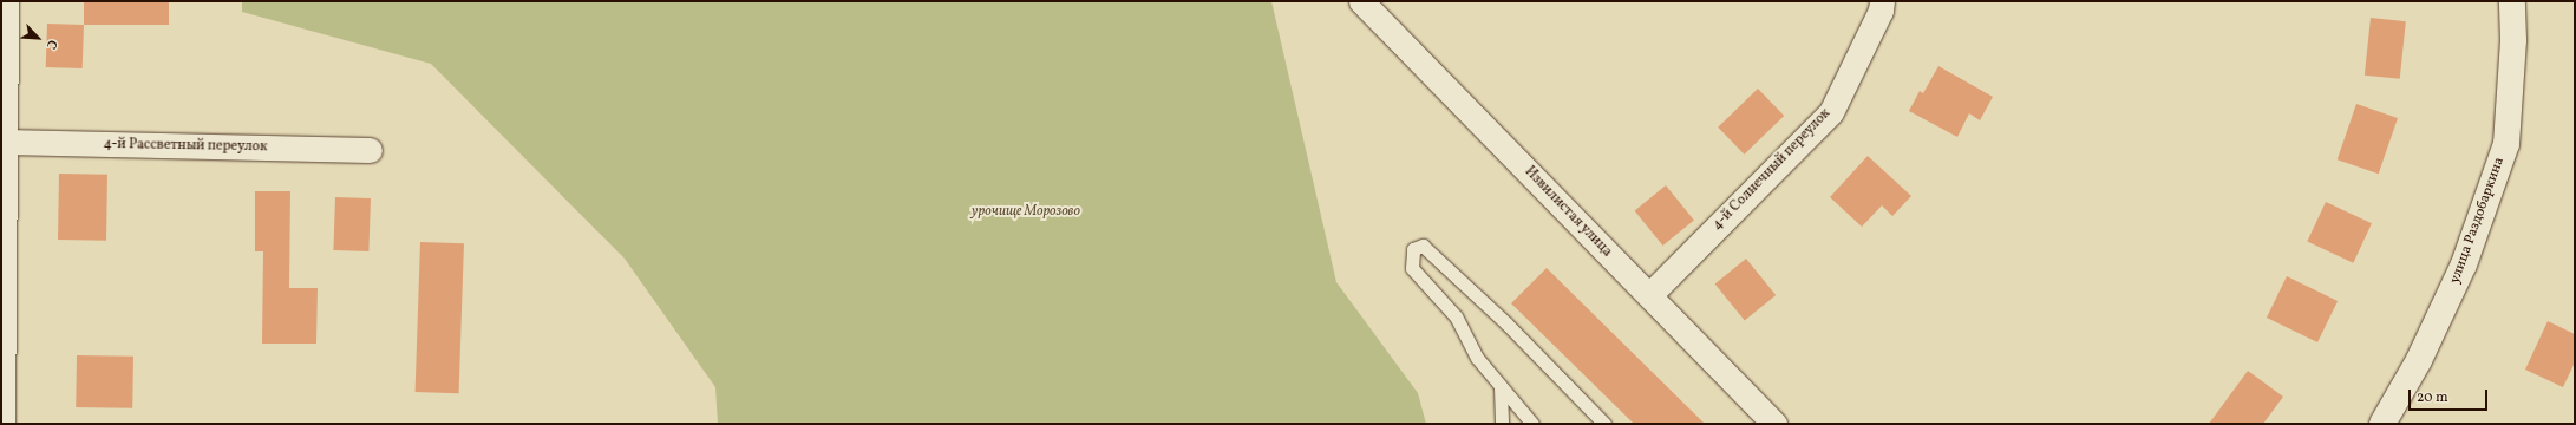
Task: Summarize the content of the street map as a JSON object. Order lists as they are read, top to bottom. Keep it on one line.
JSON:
{"streets":{"street":["4-й Рассветный переулок","4-й Солнечный переулок","Извилистая улица","улица Раздобаркина"]},"crossings":[["4-й Солнечный переулок","Извилистая улица"]],"parks":["урочище Морозово"],"scale_bar":"20 m","north":"bottom right"}
